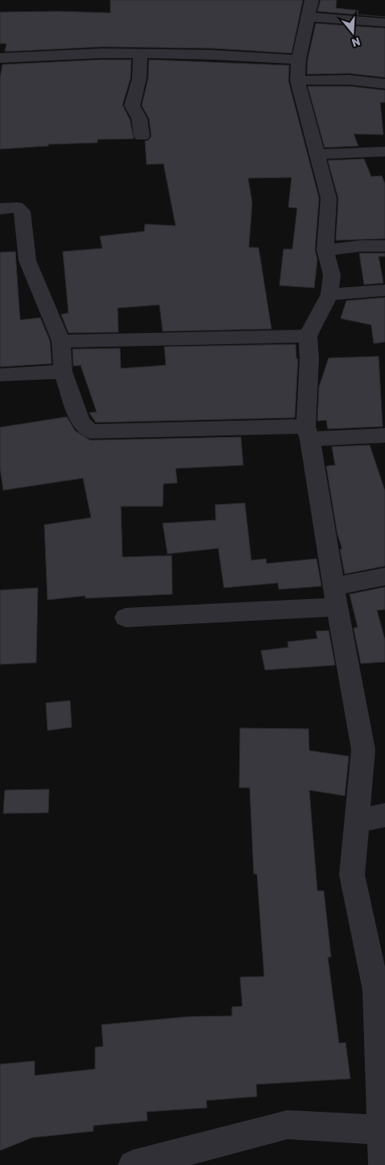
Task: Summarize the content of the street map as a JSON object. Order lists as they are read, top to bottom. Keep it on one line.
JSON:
{"north":"bottom"}
